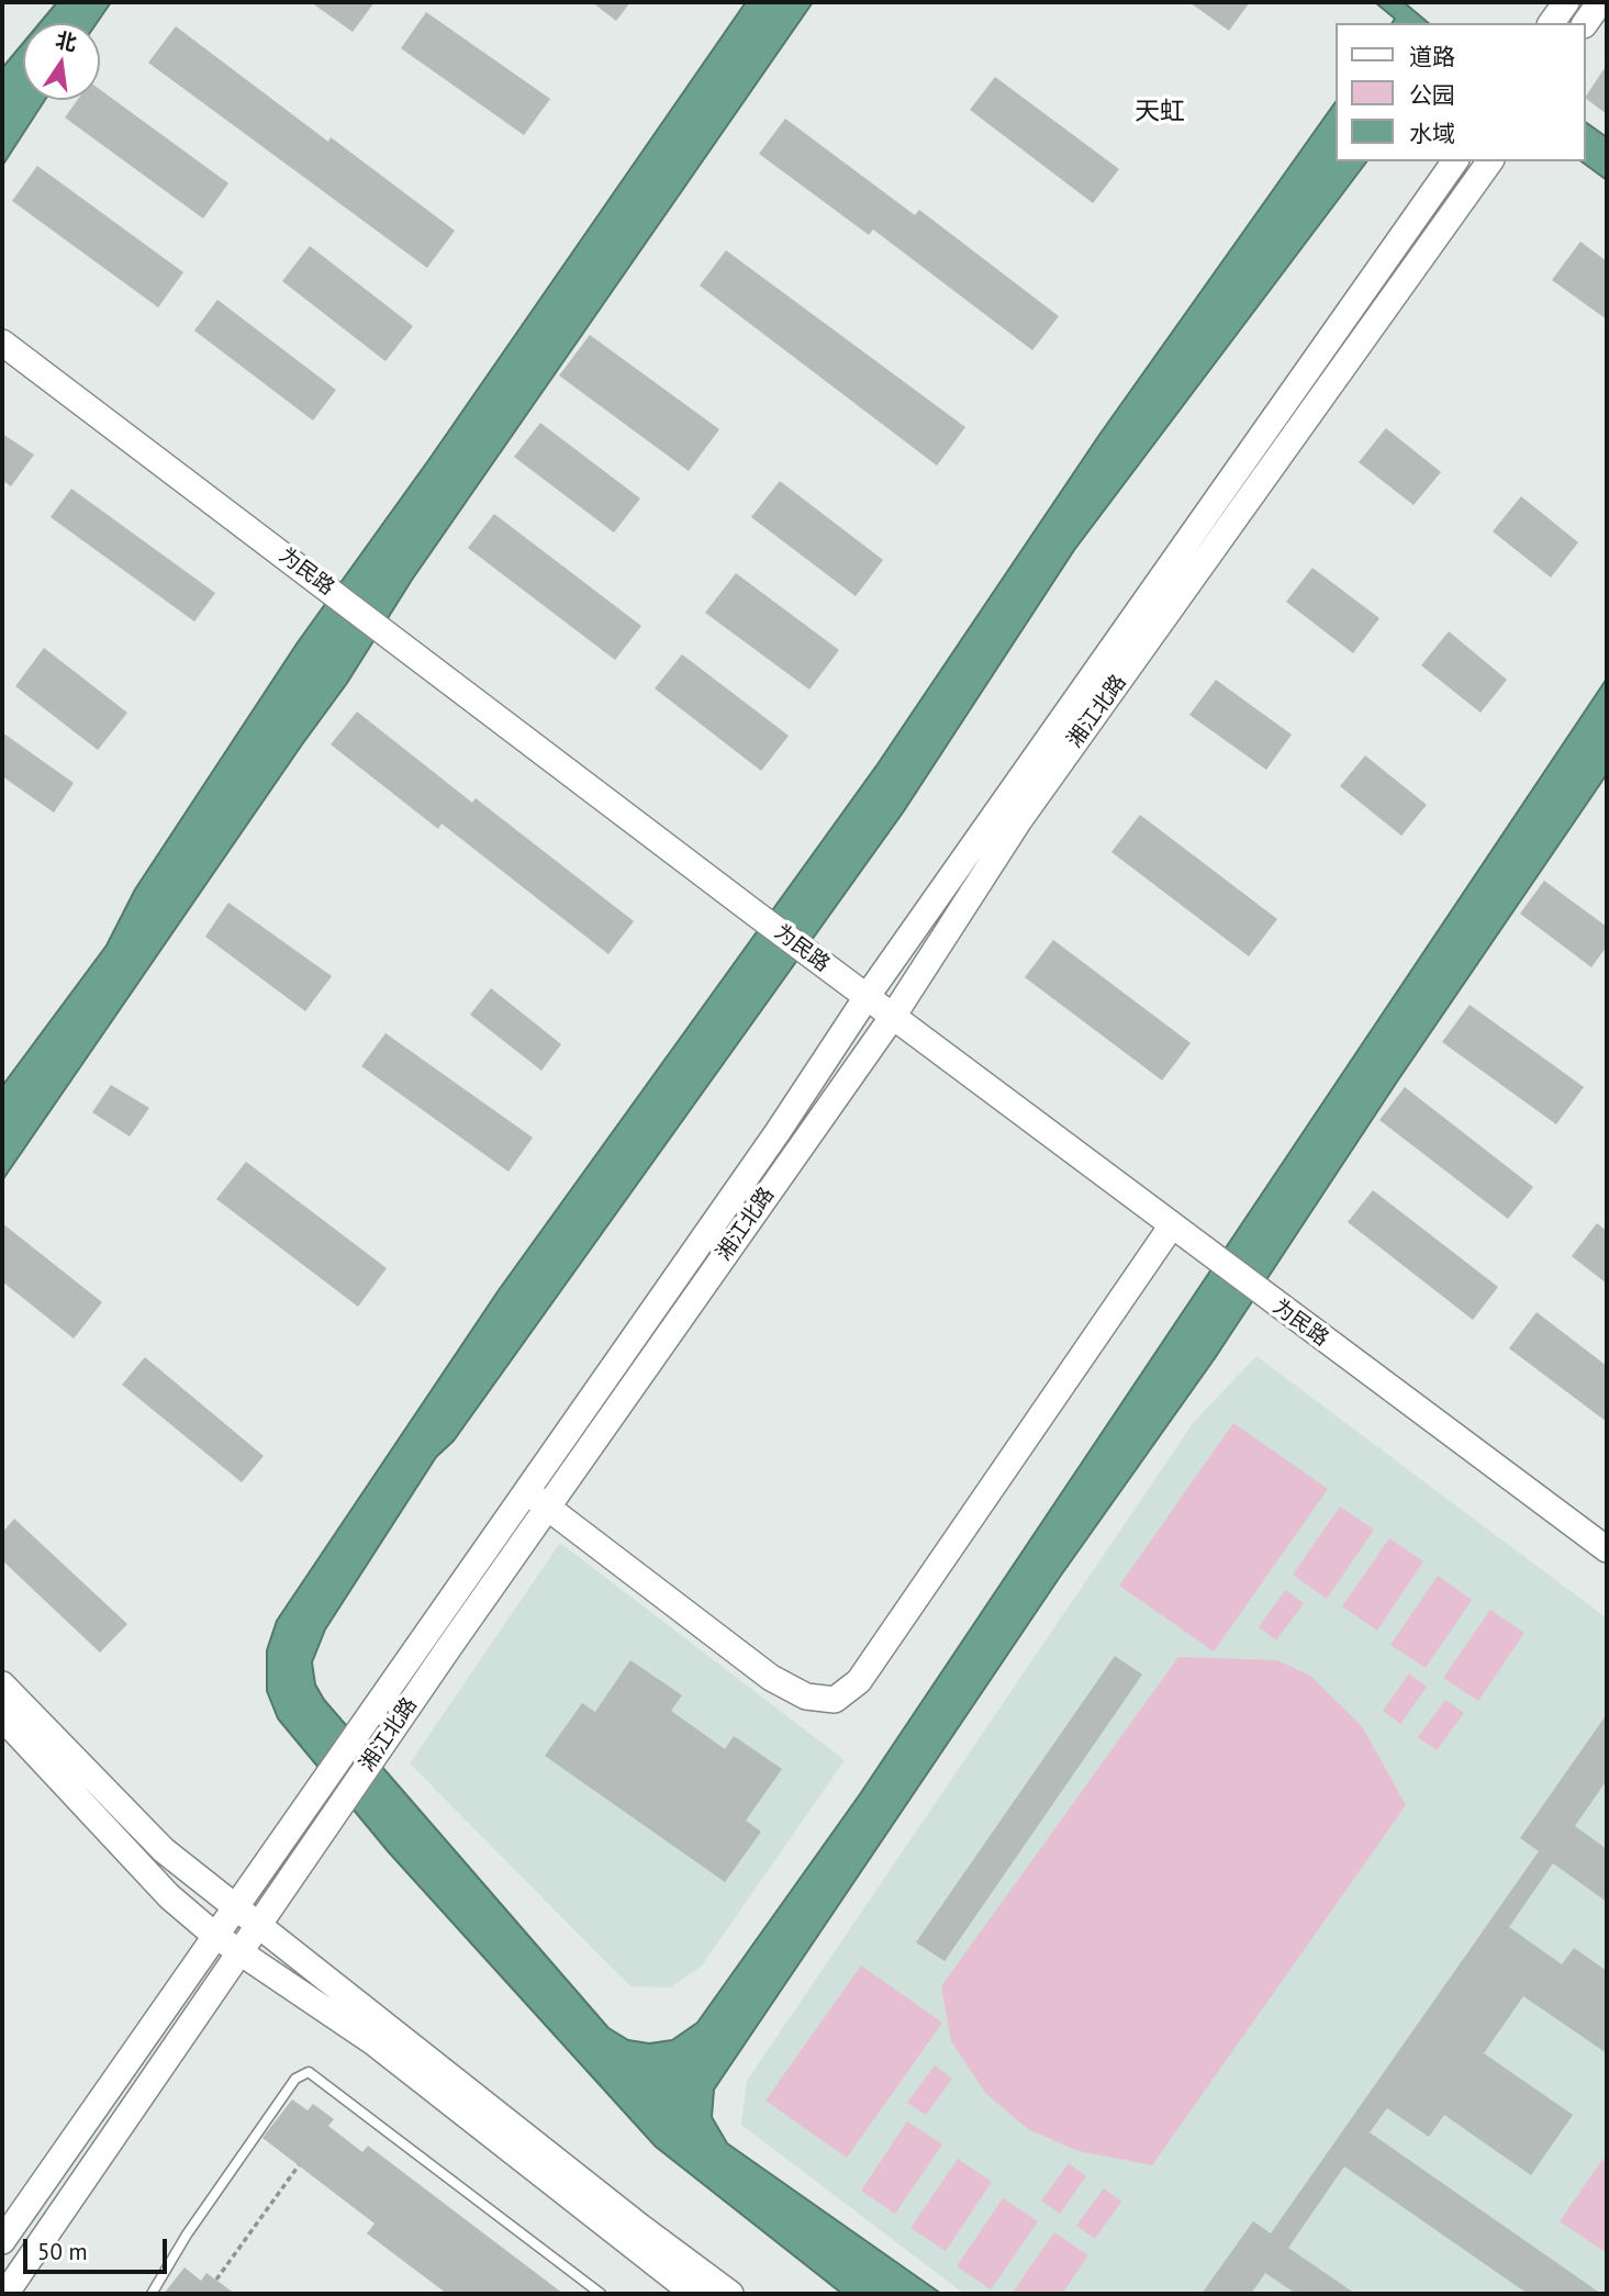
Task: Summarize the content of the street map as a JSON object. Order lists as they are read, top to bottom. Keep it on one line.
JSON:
{"streets":{"street":["为民路","湘江北路"]},"crossings":[["为民路","湘江北路"]],"districts":["天虹"],"legend":["道路","公园","水域"],"scale_bar":"50 m","north":"top"}
